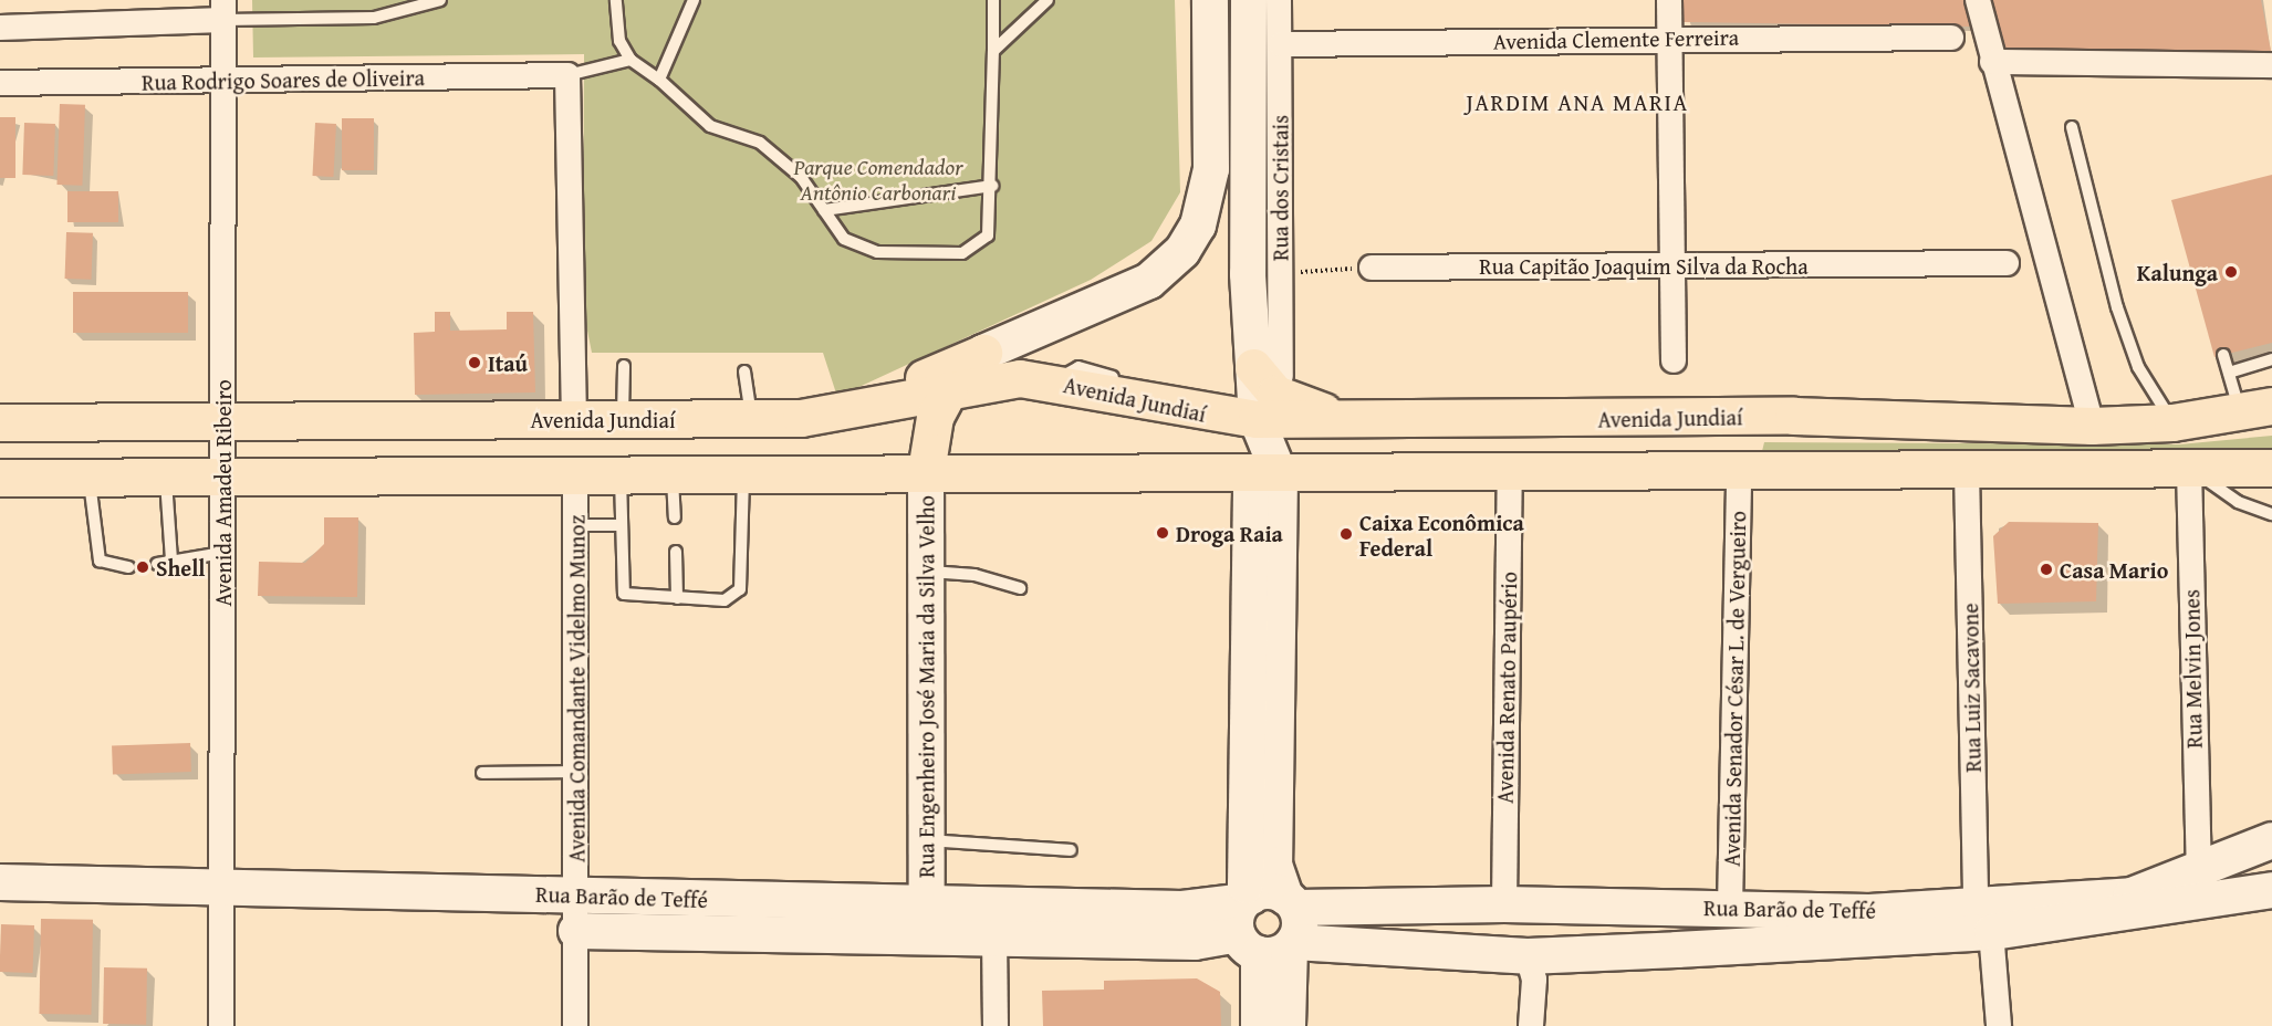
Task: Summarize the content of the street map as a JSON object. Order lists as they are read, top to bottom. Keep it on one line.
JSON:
{"streets":{"main road":["Avenida Jundiaí","Rua Engenheiro José Maria da Silva Velho","Rua Barão de Teffé"],"street":["Avenida Clemente Ferreira","Rua Rodrigo Soares de Oliveira","Rua dos Cristais","Rua Capitão Joaquim Silva da Rocha","Avenida Amadeu Ribeiro","Rua Melvin Jones","Avenida Renato Paupério","Rua Luiz Sacavone","Avenida Comandante Videlmo Munoz","Avenida Senador César L. de Vergueiro"]},"crossings":[["Avenida Clemente Ferreira","Rua dos Cristais"],["Rua Rodrigo Soares de Oliveira","Avenida Amadeu Ribeiro"],["Avenida Jundiaí","Avenida Amadeu Ribeiro"],["Avenida Amadeu Ribeiro","Rua Barão de Teffé"],["Rua Melvin Jones","Rua Barão de Teffé"],["Rua Engenheiro José Maria da Silva Velho","Rua Barão de Teffé"],["Avenida Renato Paupério","Rua Barão de Teffé"],["Rua Luiz Sacavone","Rua Barão de Teffé"],["Avenida Comandante Videlmo Munoz","Rua Barão de Teffé"],["Avenida Senador César L. de Vergueiro","Rua Barão de Teffé"]],"districts":["JARDIM ANA MARIA"],"parks":["Parque Comendador Antônio Carbonari"],"places":["Kalunga","Itaú","Droga Raia","Caixa Econômica Federal","Shell","Casa Mario"]}
